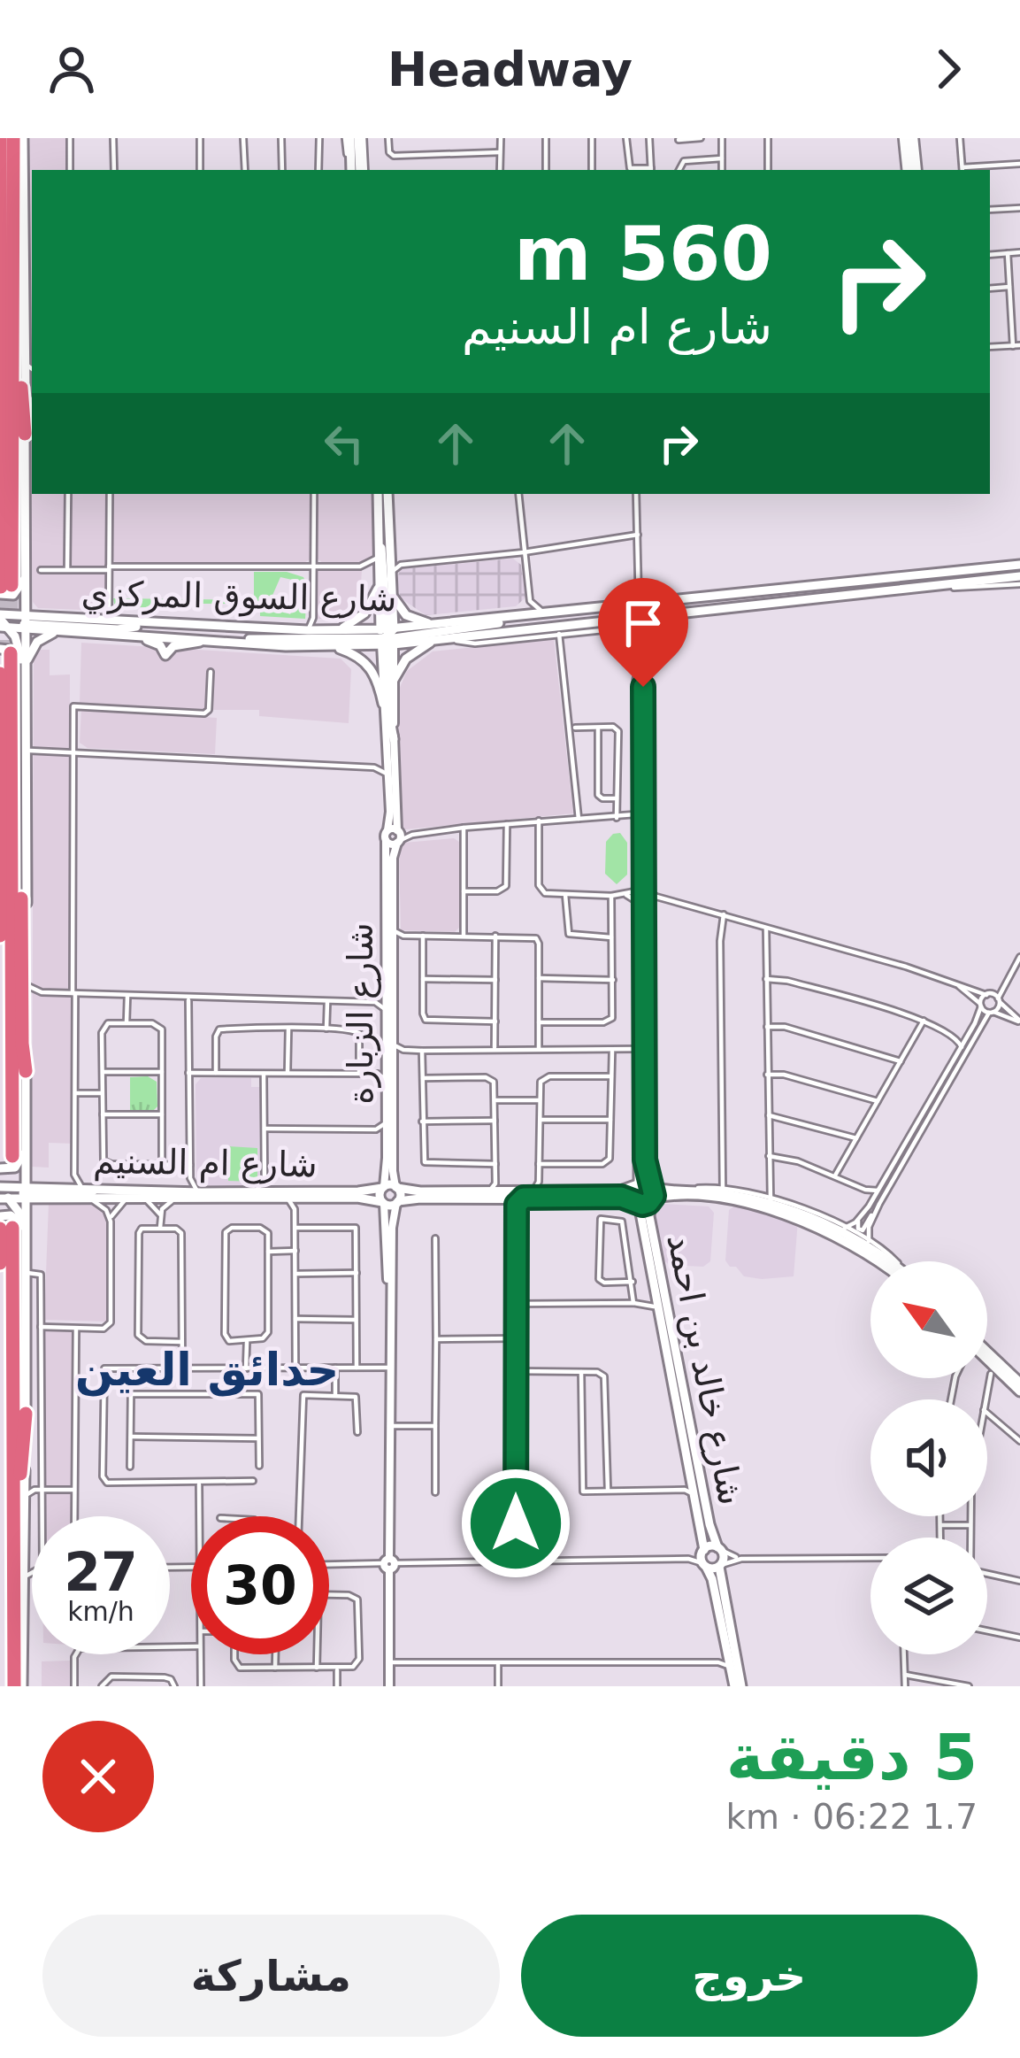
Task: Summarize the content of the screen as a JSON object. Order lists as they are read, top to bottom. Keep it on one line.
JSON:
{"streets":{"main road":["شارع السوق المركزي","شارع ام السنيم","شارع خالد بن احمد"],"street":["شارع الزبارة"]},"crossings":[["شارع السوق المركزي","شارع الزبارة"],["شارع الزبارة","شارع ام السنيم"]],"districts":["حدائق العين"],"north":"top left","page":{"header":"Headway","turn":["560 m","شارع ام السنيم"],"speed":"27 km/h","limit":"30","heading":["5 دقيقة","1.7 km · 06:22"],"buttons":["خروج","مشاركة"]}}
